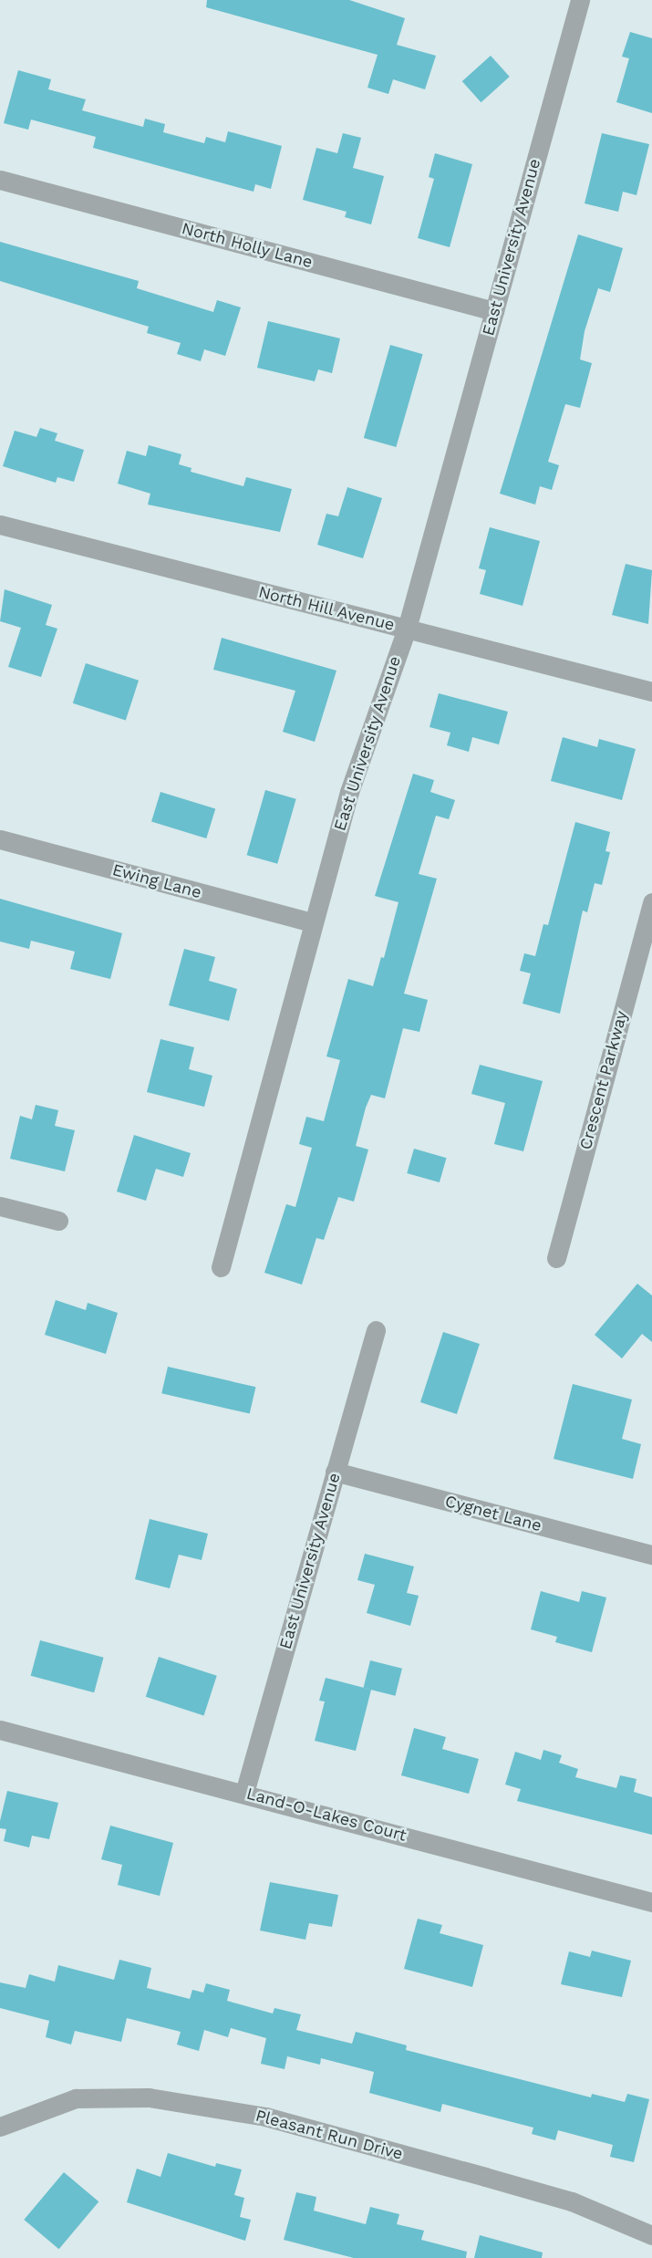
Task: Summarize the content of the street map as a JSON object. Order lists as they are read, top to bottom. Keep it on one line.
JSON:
{"streets":{"street":["North Holly Lane","East University Avenue","North Hill Avenue","Ewing Lane","Crescent Parkway","Cygnet Lane","Land-O-Lakes Court","Pleasant Run Drive"]},"crossings":[["North Holly Lane","East University Avenue"],["East University Avenue","North Hill Avenue"],["East University Avenue","Ewing Lane"],["East University Avenue","Cygnet Lane"],["East University Avenue","Land-O-Lakes Court"]]}
